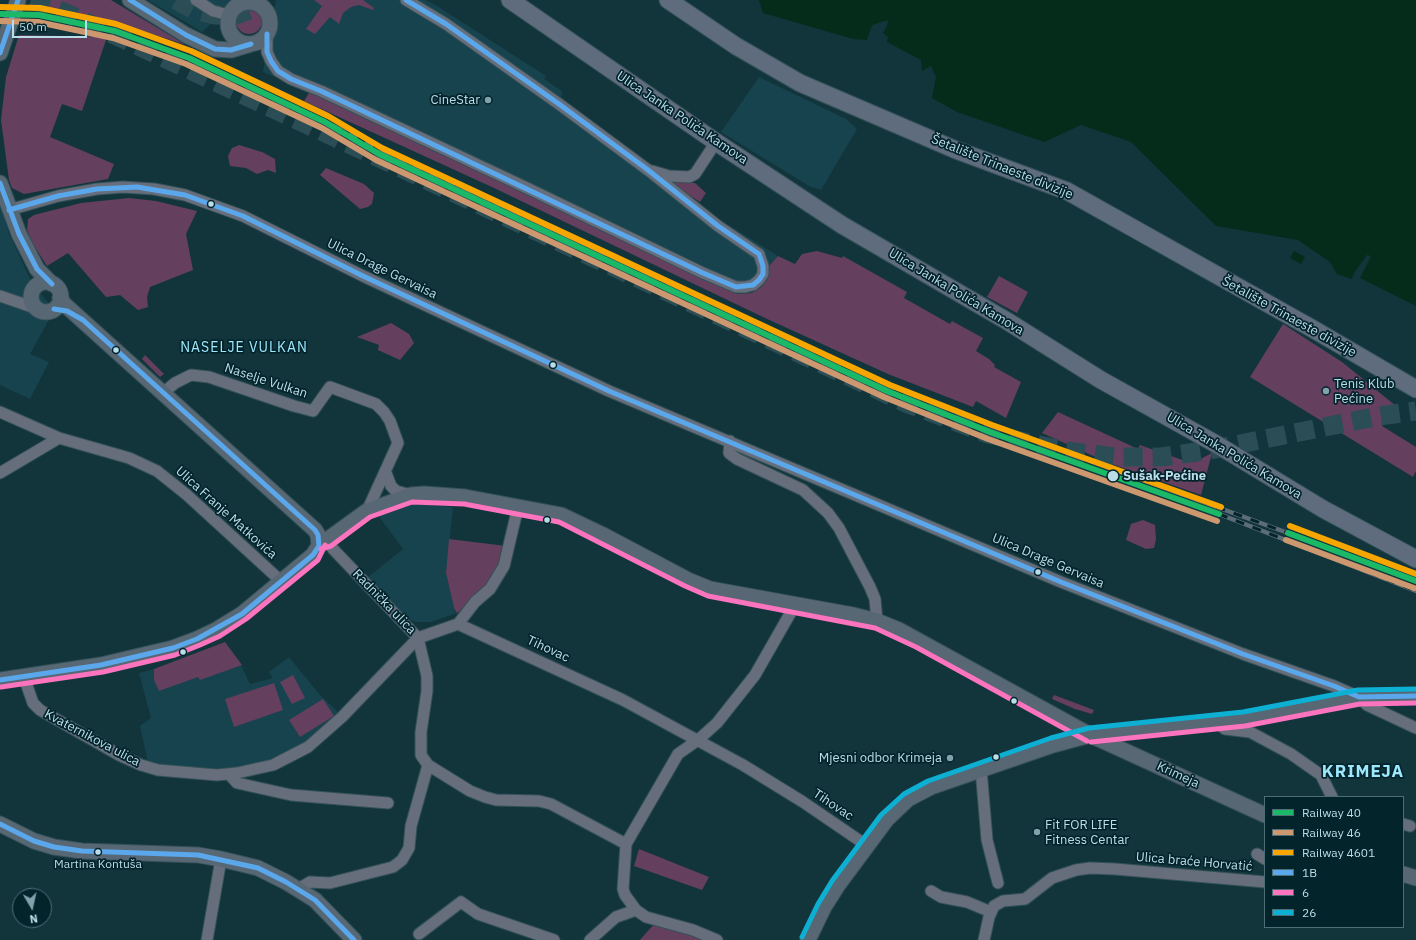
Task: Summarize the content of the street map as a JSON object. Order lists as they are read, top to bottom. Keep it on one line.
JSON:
{"streets":{"main road":["Ulica Janka Polića Kamova","Šetalište Trinaeste divizije","Radnička ulica","Krimeja"],"street":["Ulica Drage Gervaisa","Naselje Vulkan","Ulica Franje Matkovića","Tihovac","Kvaternikova ulica","Ulica braće Horvatić"]},"crossings":[["Naselje Vulkan","Radnička ulica"]],"districts":["NASELJE VULKAN","KRIMEJA"],"places":["CineStar","Tenis Klub Pećine","Sušak-Pećine","Mjesni odbor Krimeja","Fit FOR LIFE Fitness Centar","Martina Kontuša"],"lines":["transit line 1B","rail line 4601","rail line 40","rail line 46","transit line 6","transit line 26"],"legend":["Railway 40","Railway 46","Railway 4601","1B","6","26"],"scale_bar":"50 m","north":"bottom"}
